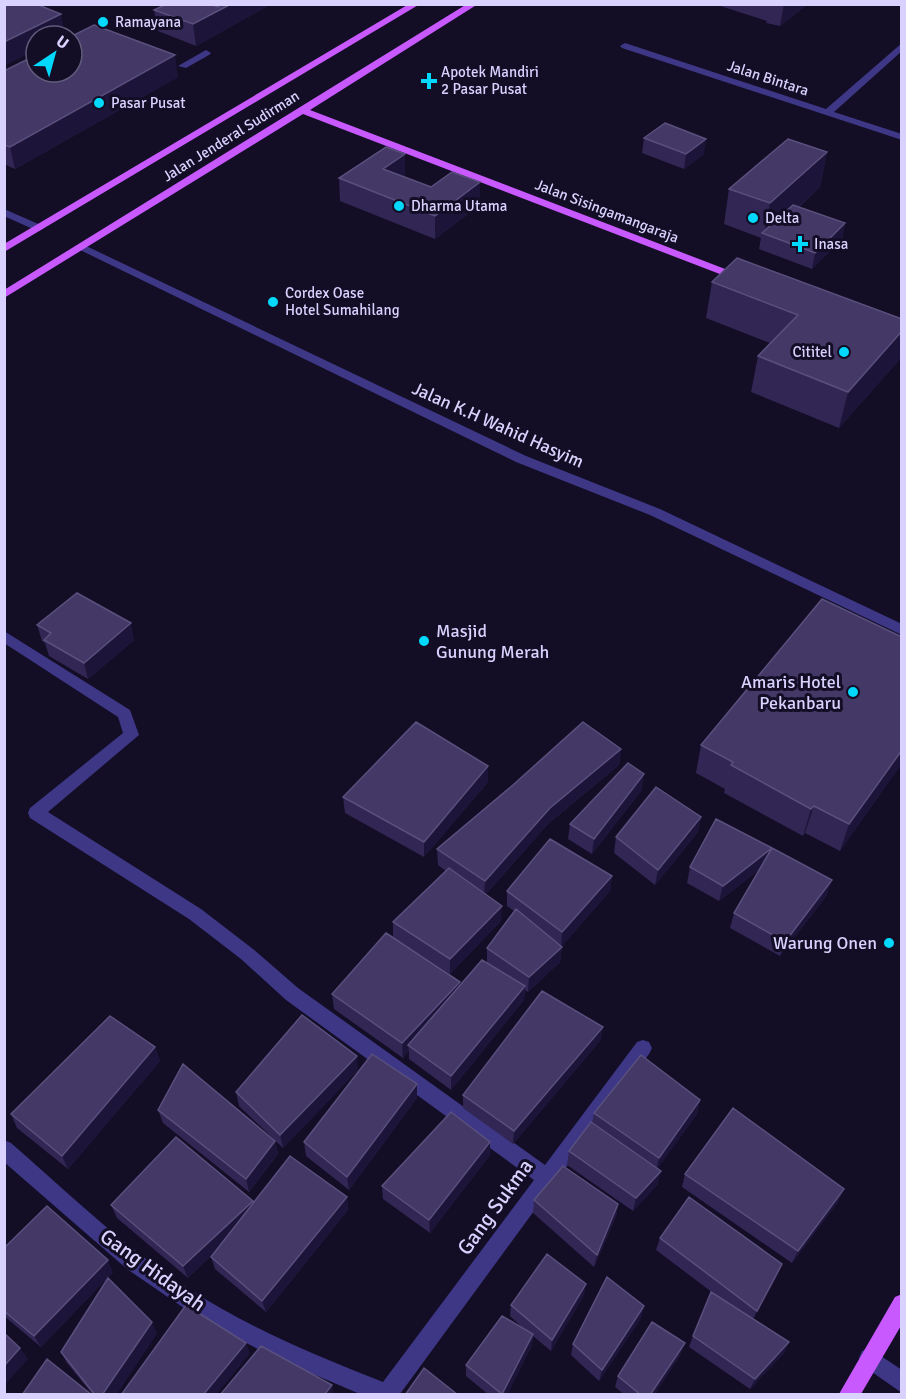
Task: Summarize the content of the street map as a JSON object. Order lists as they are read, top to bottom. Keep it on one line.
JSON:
{"streets":{"main road":["Jalan Jenderal Sudirman","Jalan Sisingamangaraja"],"street":["Jalan Bintara","Jalan K.H Wahid Hasyim","Gang Sukma","Gang Hidayah"]},"crossings":[["Jalan Jenderal Sudirman","Jalan Sisingamangaraja"],["Jalan Jenderal Sudirman","Jalan K.H Wahid Hasyim"],["Gang Sukma","Gang Hidayah"]],"places":{"other":["Ramayana","Pasar Pusat","Dharma Utama","Delta","Cordex Oase Hotel Sumahilang","Cititel","Masjid Gunung Merah","Amaris Hotel Pekanbaru","Warung Onen"],"health":["Apotek Mandiri 2 Pasar Pusat","Inasa"]},"north":"top right"}
